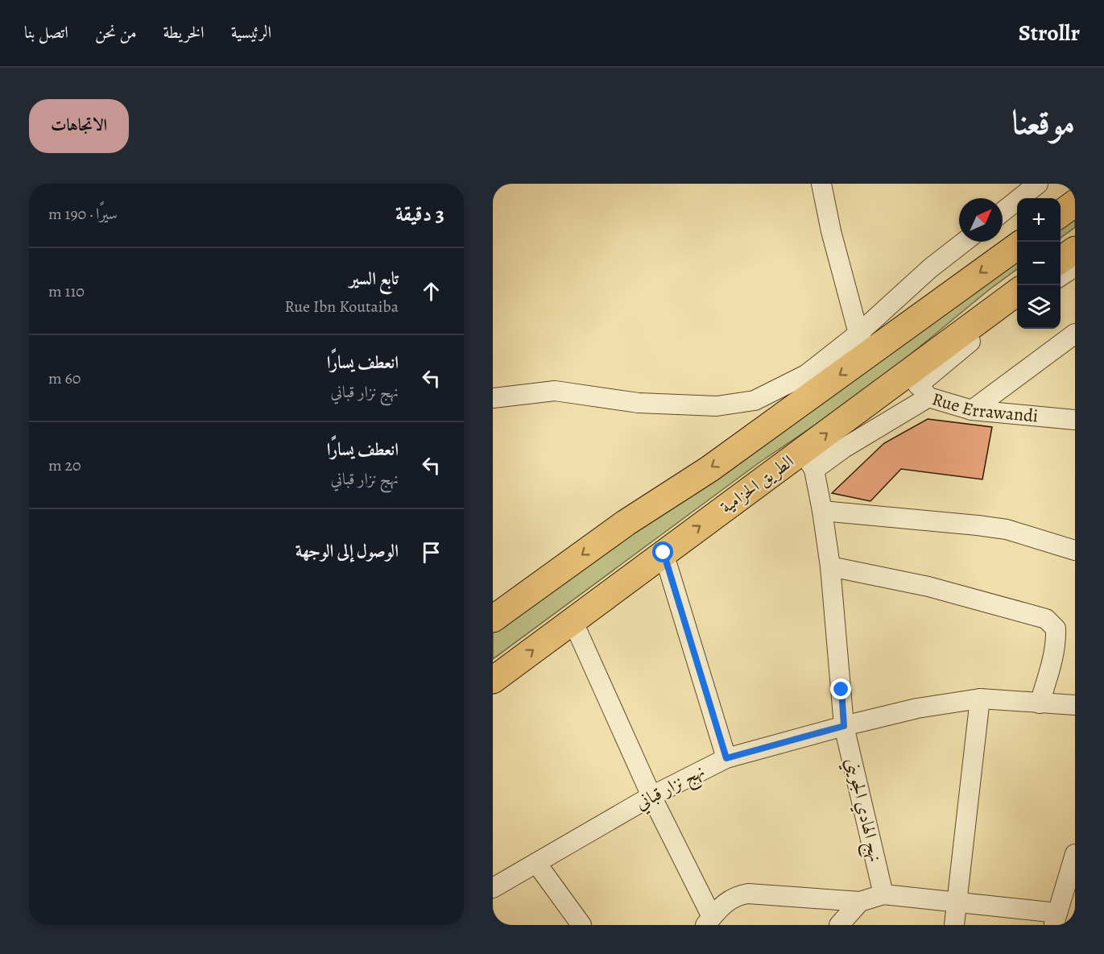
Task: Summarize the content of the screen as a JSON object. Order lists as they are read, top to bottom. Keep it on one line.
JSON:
{"streets":{"highway":["الطريق الحزامية"],"street":["Rue Errawandi","نهج نزار قباني","نهج الهادي الجويني"]},"crossings":[["Rue Errawandi","الطريق الحزامية"],["نهج نزار قباني","نهج الهادي الجويني"]],"north":"top right","page":{"header":"Strollr","nav":["الرئيسية","الخريطة","من نحن","اتصل بنا"],"title":"موقعنا","buttons":"الاتجاهات","heading":["3 دقيقة","سيرًا · 190 m"],"map_buttons":["+","−"],"list":[["تابع السير","Rue Ibn Koutaiba","110 m"],["انعطف يسارًا","نهج نزار قباني","60 m"],["انعطف يسارًا","نهج نزار قباني","20 m"],"الوصول إلى الوجهة"]}}
